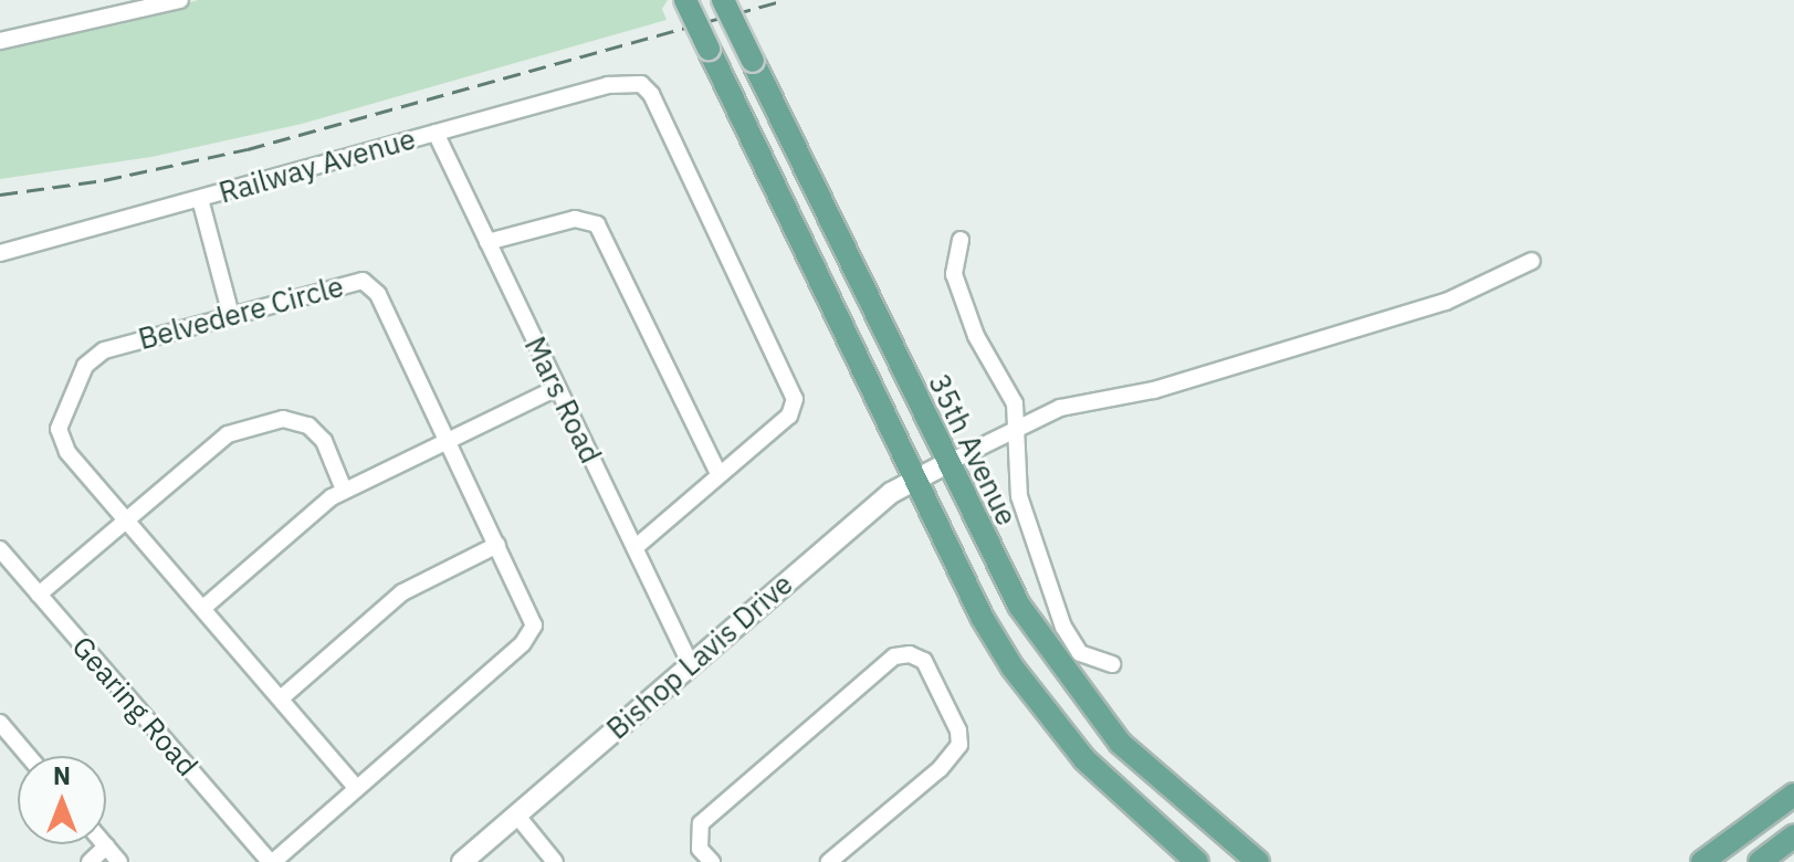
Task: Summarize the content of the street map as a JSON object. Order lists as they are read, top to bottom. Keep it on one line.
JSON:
{"streets":{"main road":["35th Avenue"],"street":["Railway Avenue","Belvedere Circle","Mars Road","Bishop Lavis Drive","Gearing Road"]},"crossings":[["Railway Avenue","Mars Road"],["Belvedere Circle","Gearing Road"],["Mars Road","Bishop Lavis Drive"],["35th Avenue","Bishop Lavis Drive"]],"north":"top"}
